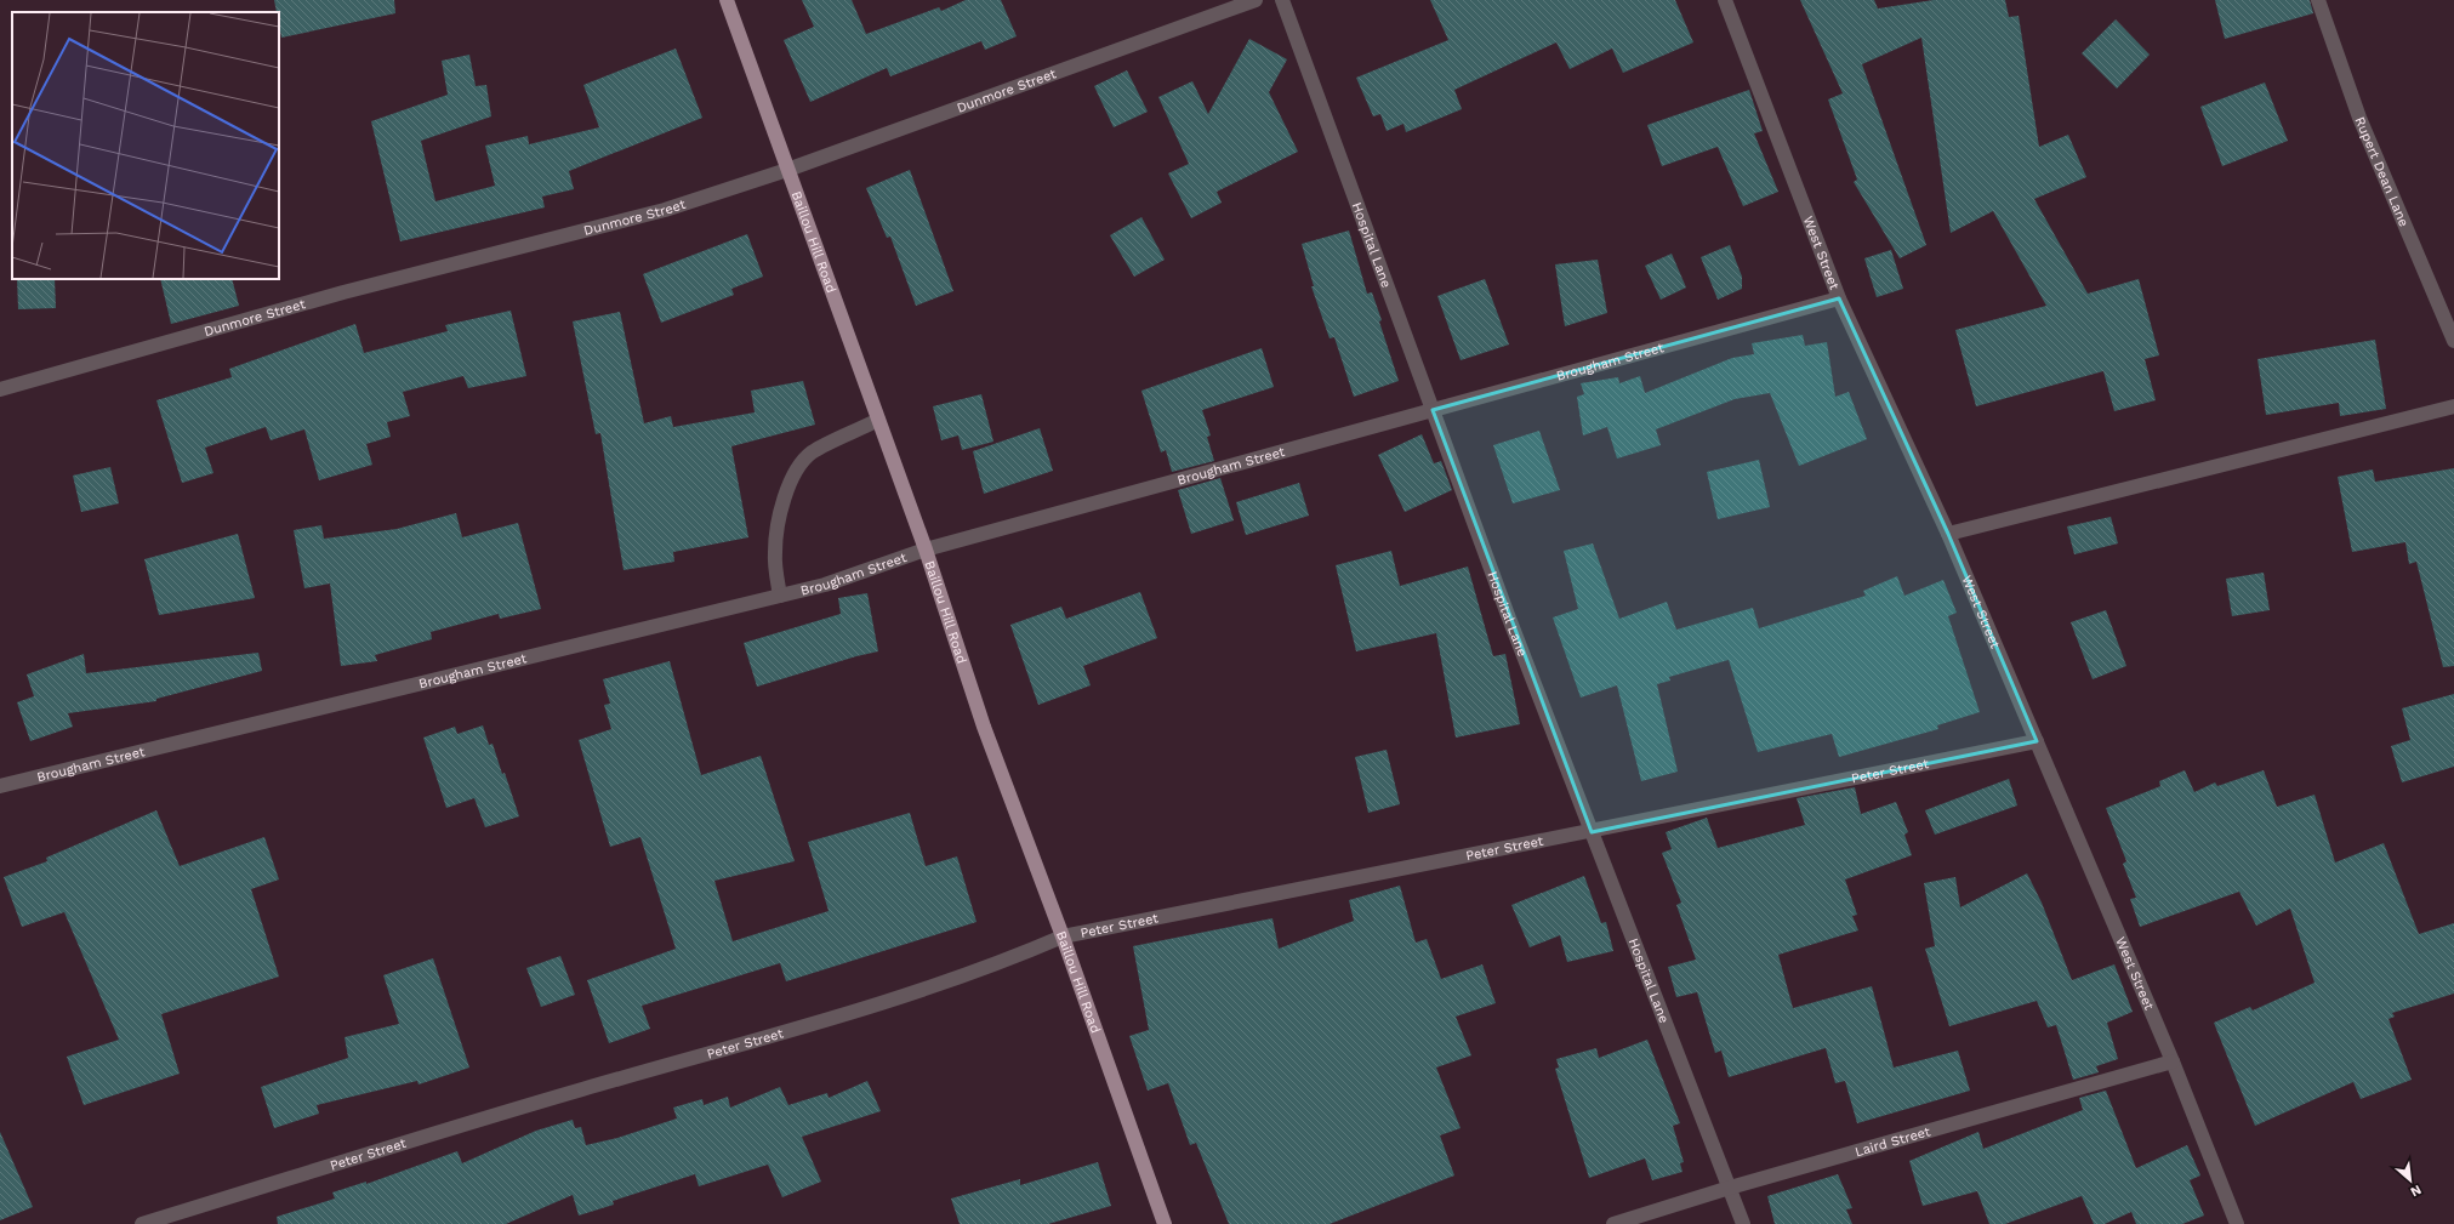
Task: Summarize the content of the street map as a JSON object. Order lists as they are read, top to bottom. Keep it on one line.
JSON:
{"streets":{"main road":["Baillou Hill Road"],"street":["Dunmore Street","Rupert Dean Lane","Hospital Lane","West Street","Brougham Street","Peter Street","Laird Street"]},"crossings":[["Dunmore Street","Baillou Hill Road"],["Baillou Hill Road","Brougham Street"],["Baillou Hill Road","Peter Street"],["Hospital Lane","Brougham Street"],["Hospital Lane","Peter Street"],["Hospital Lane","Laird Street"],["West Street","Brougham Street"],["West Street","Peter Street"],["West Street","Laird Street"]],"north":"bottom right"}
